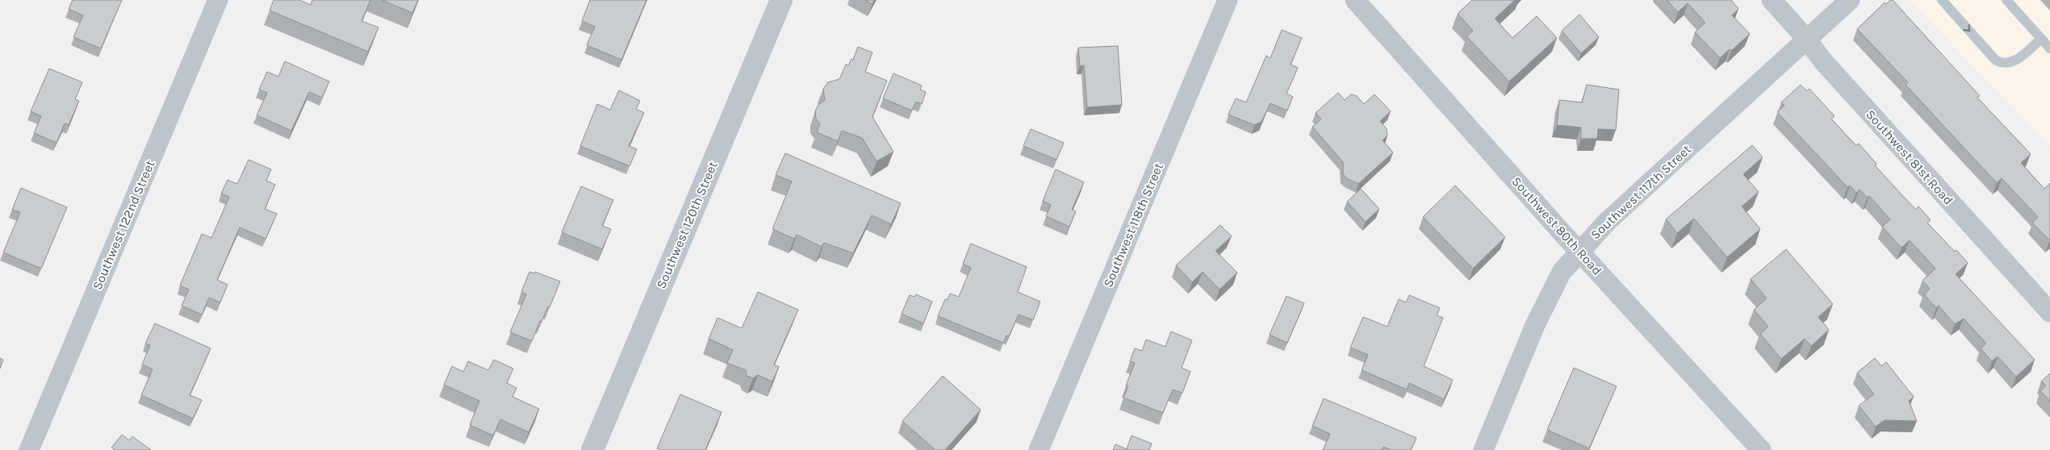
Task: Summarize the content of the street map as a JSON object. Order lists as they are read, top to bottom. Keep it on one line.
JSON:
{"streets":{"street":["Southwest 81st Road","Southwest 117th Street","Southwest 122nd Street","Southwest 120th Street","Southwest 118th Street","Southwest 80th Road"]},"crossings":[["Southwest 81st Road","Southwest 117th Street"],["Southwest 117th Street","Southwest 80th Road"]]}
